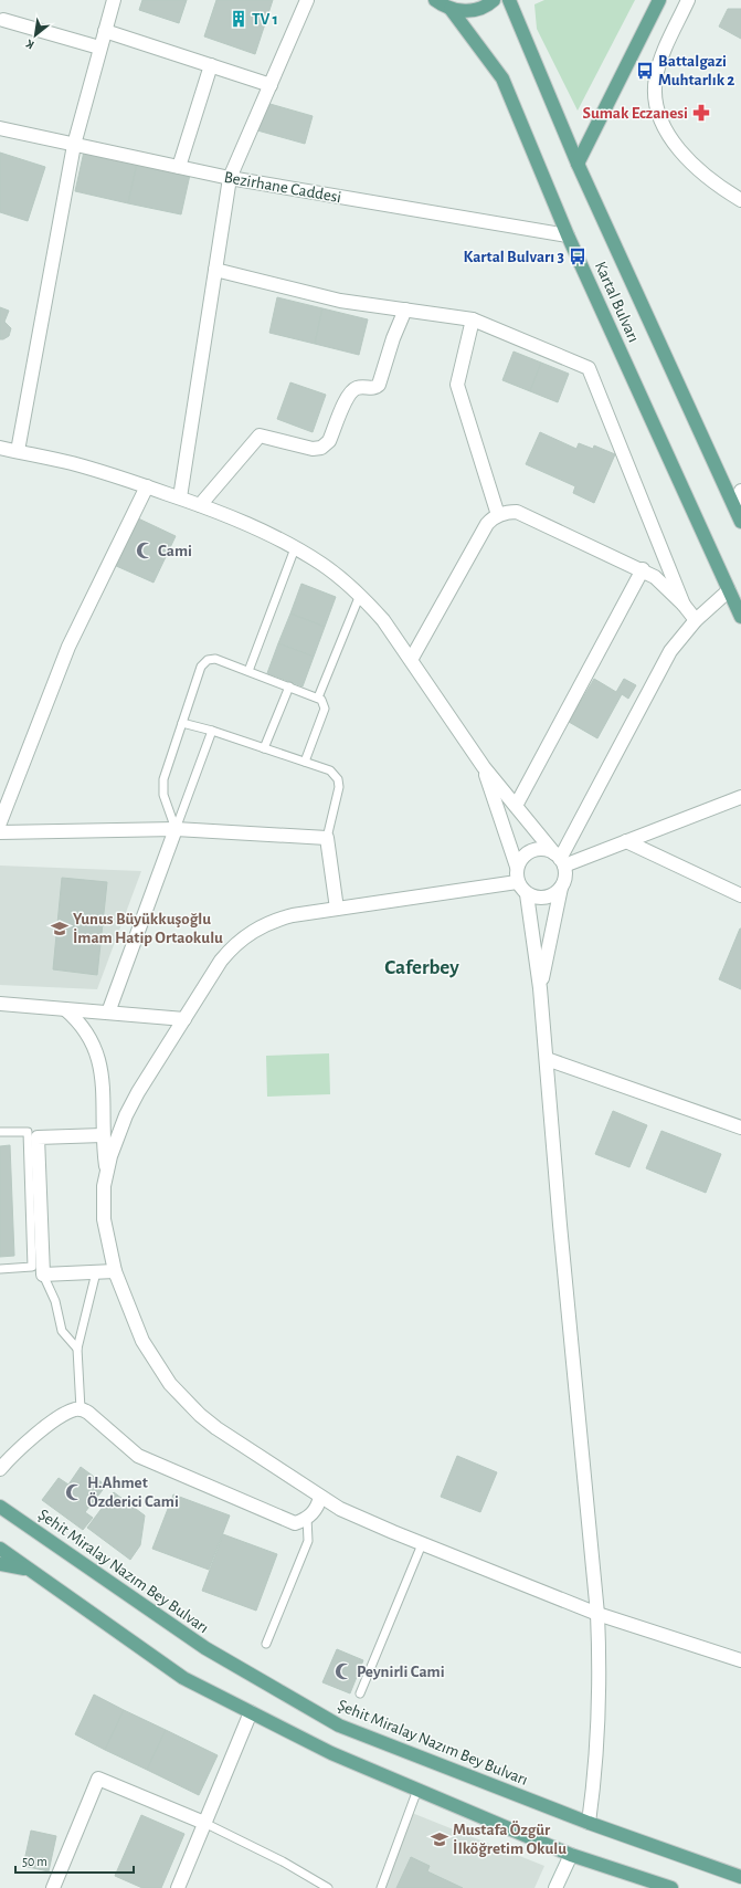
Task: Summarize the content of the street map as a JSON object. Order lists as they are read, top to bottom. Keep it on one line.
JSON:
{"streets":{"main road":["Kartal Bulvarı","Şehit Miralay Nazım Bey Bulvarı"],"street":["Bezirhane Caddesi"]},"crossings":[["Bezirhane Caddesi","Kartal Bulvarı"]],"districts":["Caferbey"],"places":{"building":["TV 1"],"bus stop":["Battalgazi Muhtarlık 2","Kartal Bulvarı 3"],"pharmacy":["Sumak Eczanesi"],"mosque":["Cami","H.Ahmet Özderici Cami","Peynirli Cami"],"school or university":["Yunus Büyükkuşoğlu İmam Hatip Ortaokulu","Mustafa Özgür İlköğretim Okulu"]},"scale_bar":"50 m","north":"bottom left"}
